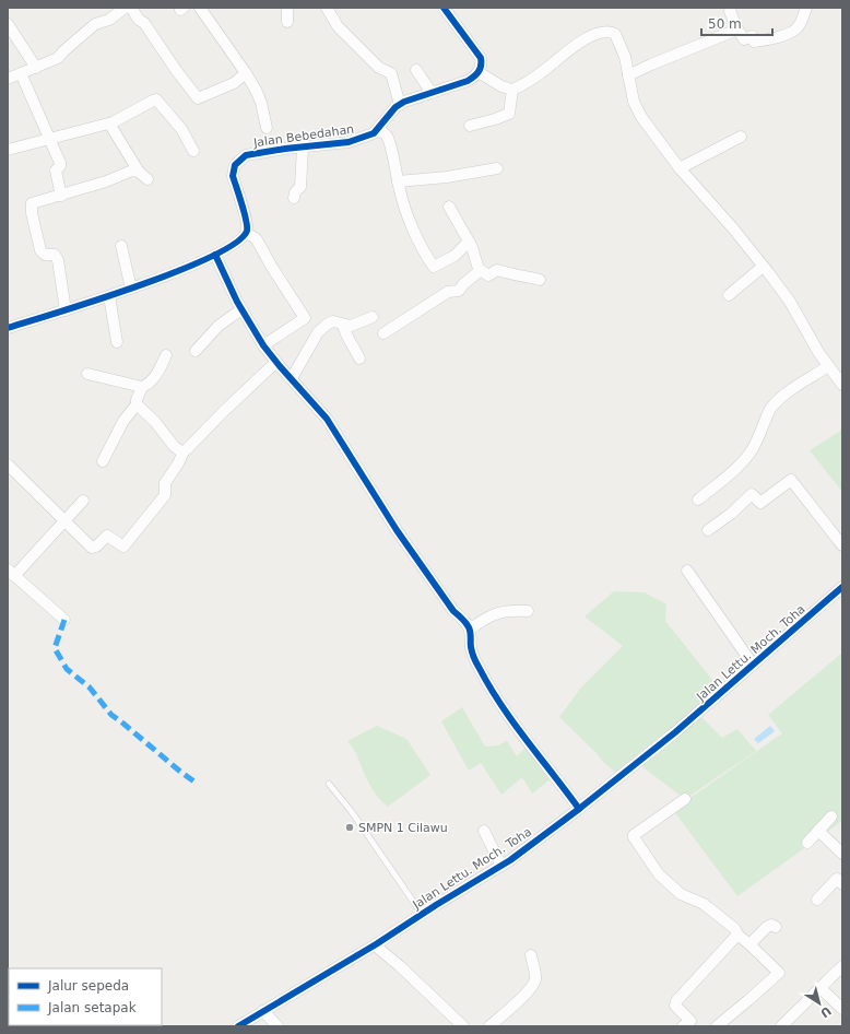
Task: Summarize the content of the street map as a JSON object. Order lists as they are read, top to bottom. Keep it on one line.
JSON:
{"streets":{"street":["Jalan Bebedahan","Jalan Lettu. Moch. Toha"]},"places":["SMPN 1 Cilawu"],"legend":["Jalur sepeda","Jalan setapak"],"scale_bar":"50 m","north":"bottom right"}
